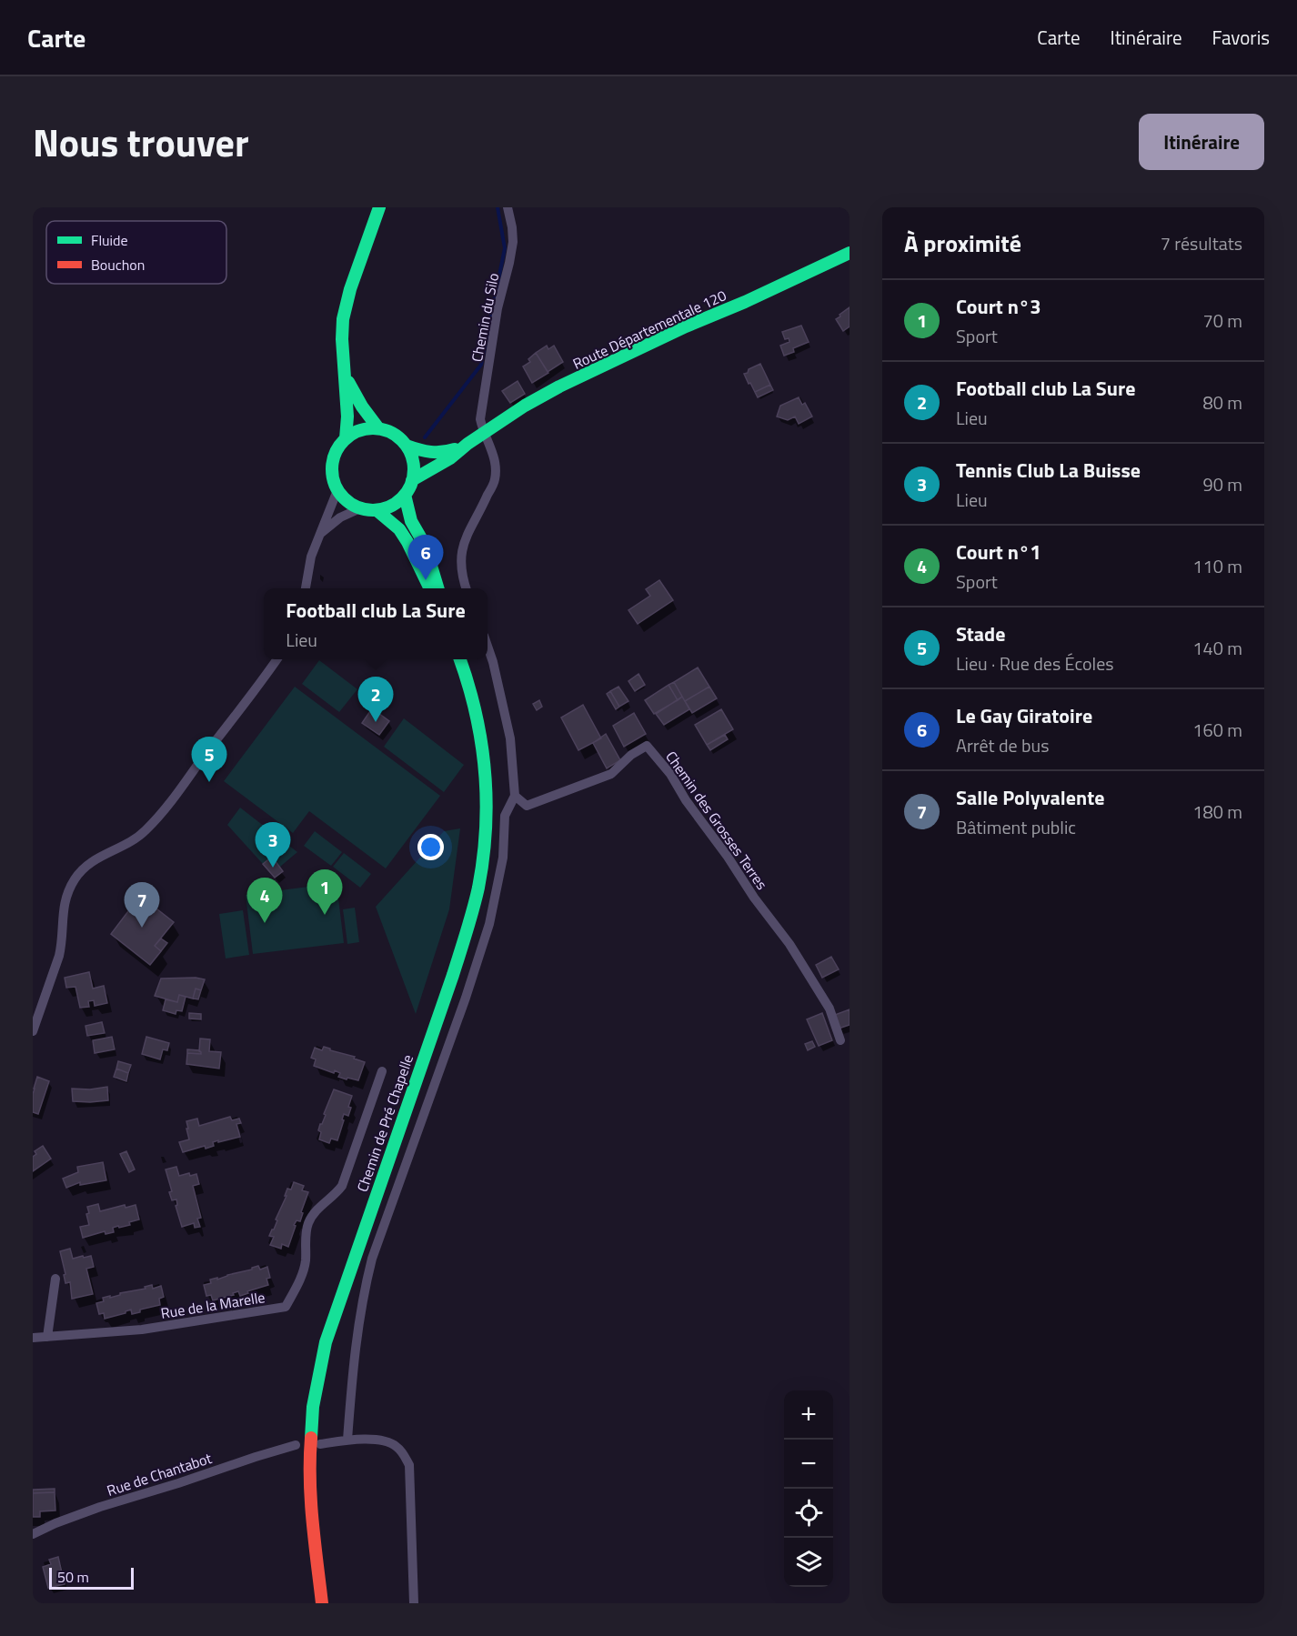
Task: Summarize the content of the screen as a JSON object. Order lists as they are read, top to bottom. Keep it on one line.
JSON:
{"streets":{"main road":["Route Départementale 120","Chemin de Pré Chapelle"],"street":["Chemin du Silo","Chemin des Grosses Terres","Rue de la Marelle","Rue de Chantabot"]},"crossings":[["Chemin du Silo","Route Départementale 120"]],"legend":["Fluide","Bouchon"],"scale_bar":"50 m","page":{"header":"Carte","nav":["Carte","Itinéraire","Favoris"],"title":"Nous trouver","buttons":"Itinéraire","heading":["À proximité","7 résultats"],"list":[{"mark":"1","name":"Court n°3","note":"Sport","value":"70 m"},{"mark":"2","name":"Football club La Sure","note":"Lieu","value":"80 m"},{"mark":"3","name":"Tennis Club La Buisse","note":"Lieu","value":"90 m"},{"mark":"4","name":"Court n°1","note":"Sport","value":"110 m"},{"mark":"5","name":"Stade","note":"Lieu · Rue des Écoles","value":"140 m"},{"mark":"6","name":"Le Gay Giratoire","note":"Arrêt de bus","value":"160 m"},{"mark":"7","name":"Salle Polyvalente","note":"Bâtiment public","value":"180 m"}],"pins":["6","2","5","3","1","4","7"],"popup":["Football club La Sure","Lieu"],"map_buttons":["+","−"],"scale":"50 m"}}
